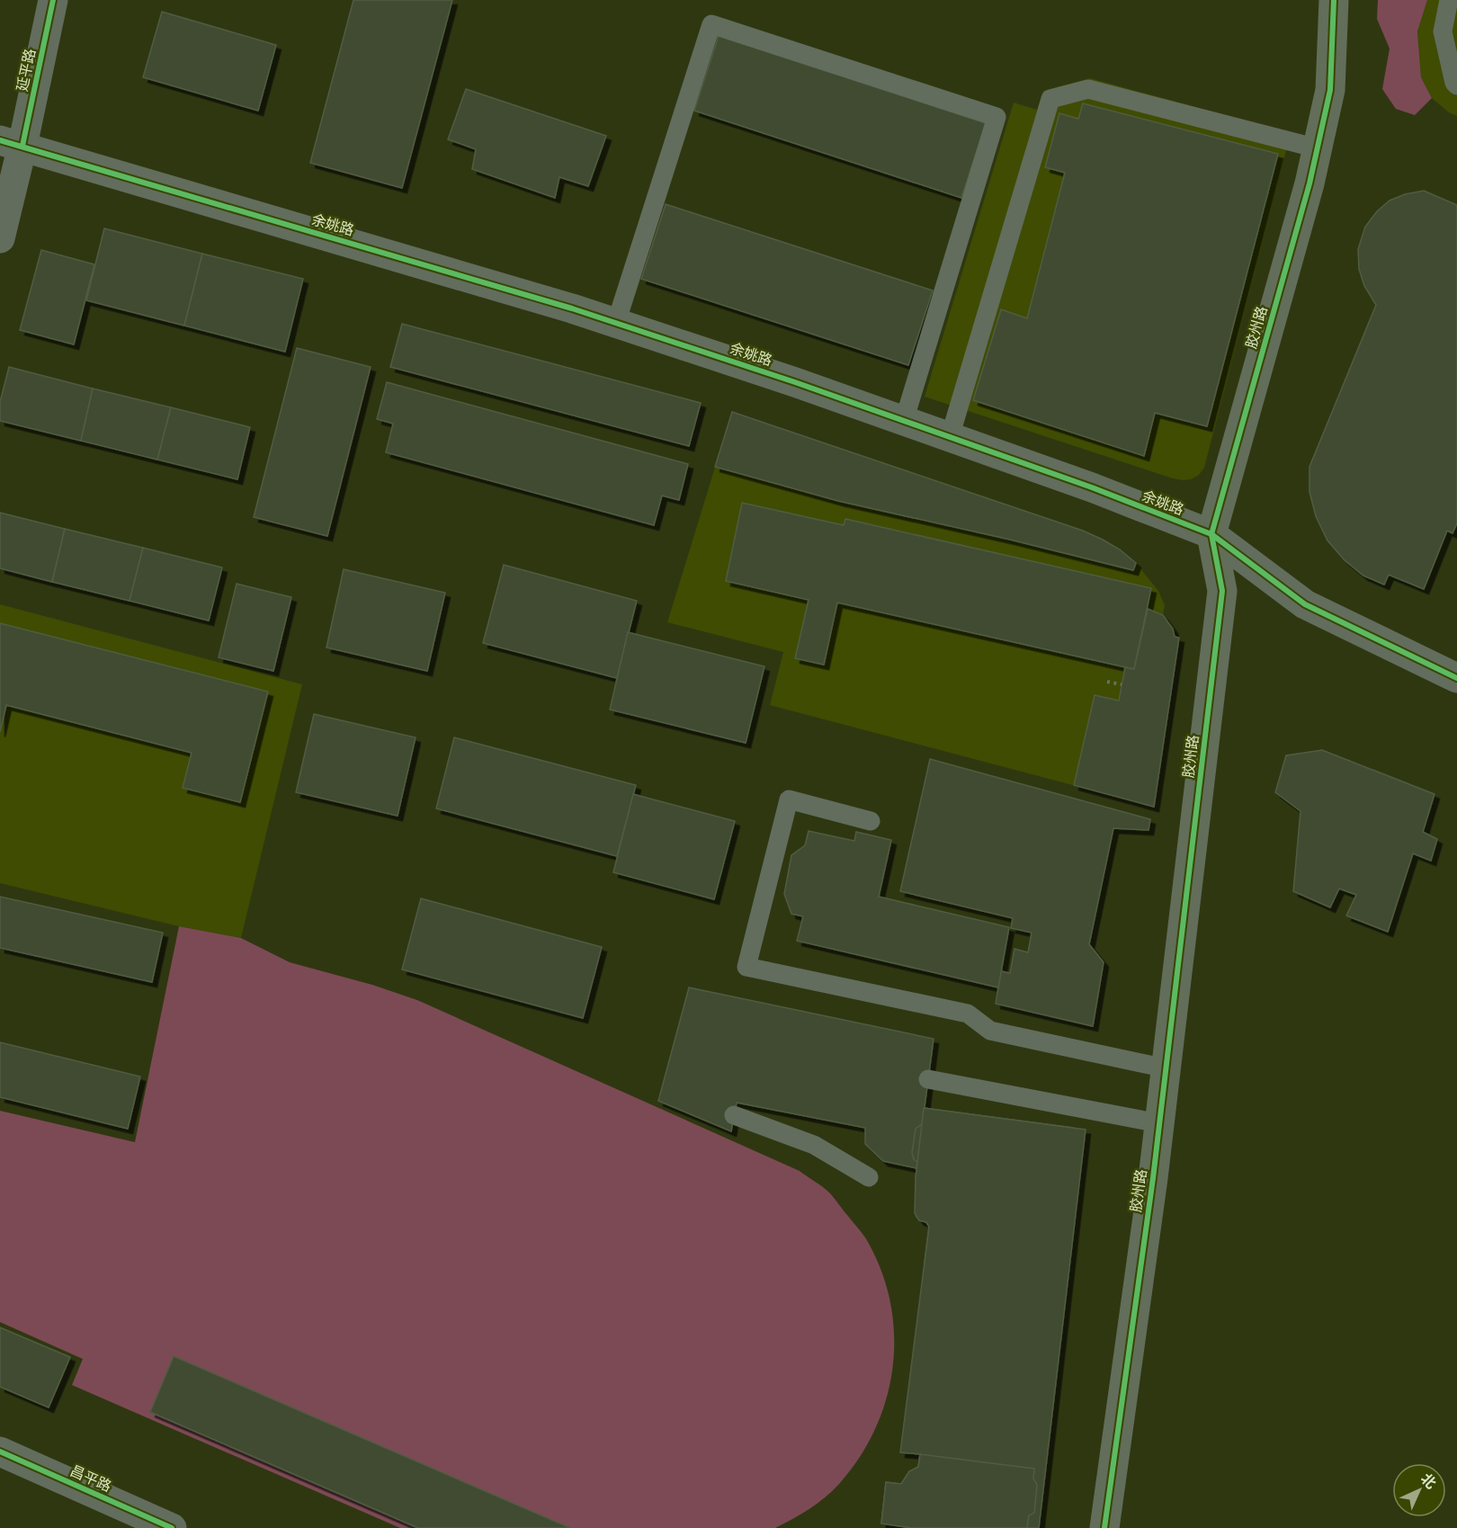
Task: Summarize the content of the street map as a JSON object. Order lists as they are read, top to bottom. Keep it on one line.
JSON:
{"streets":{"street":["延平路","余姚路","胶州路","昌平路"]},"crossings":[["延平路","余姚路"],["余姚路","胶州路"]],"north":"top right"}
